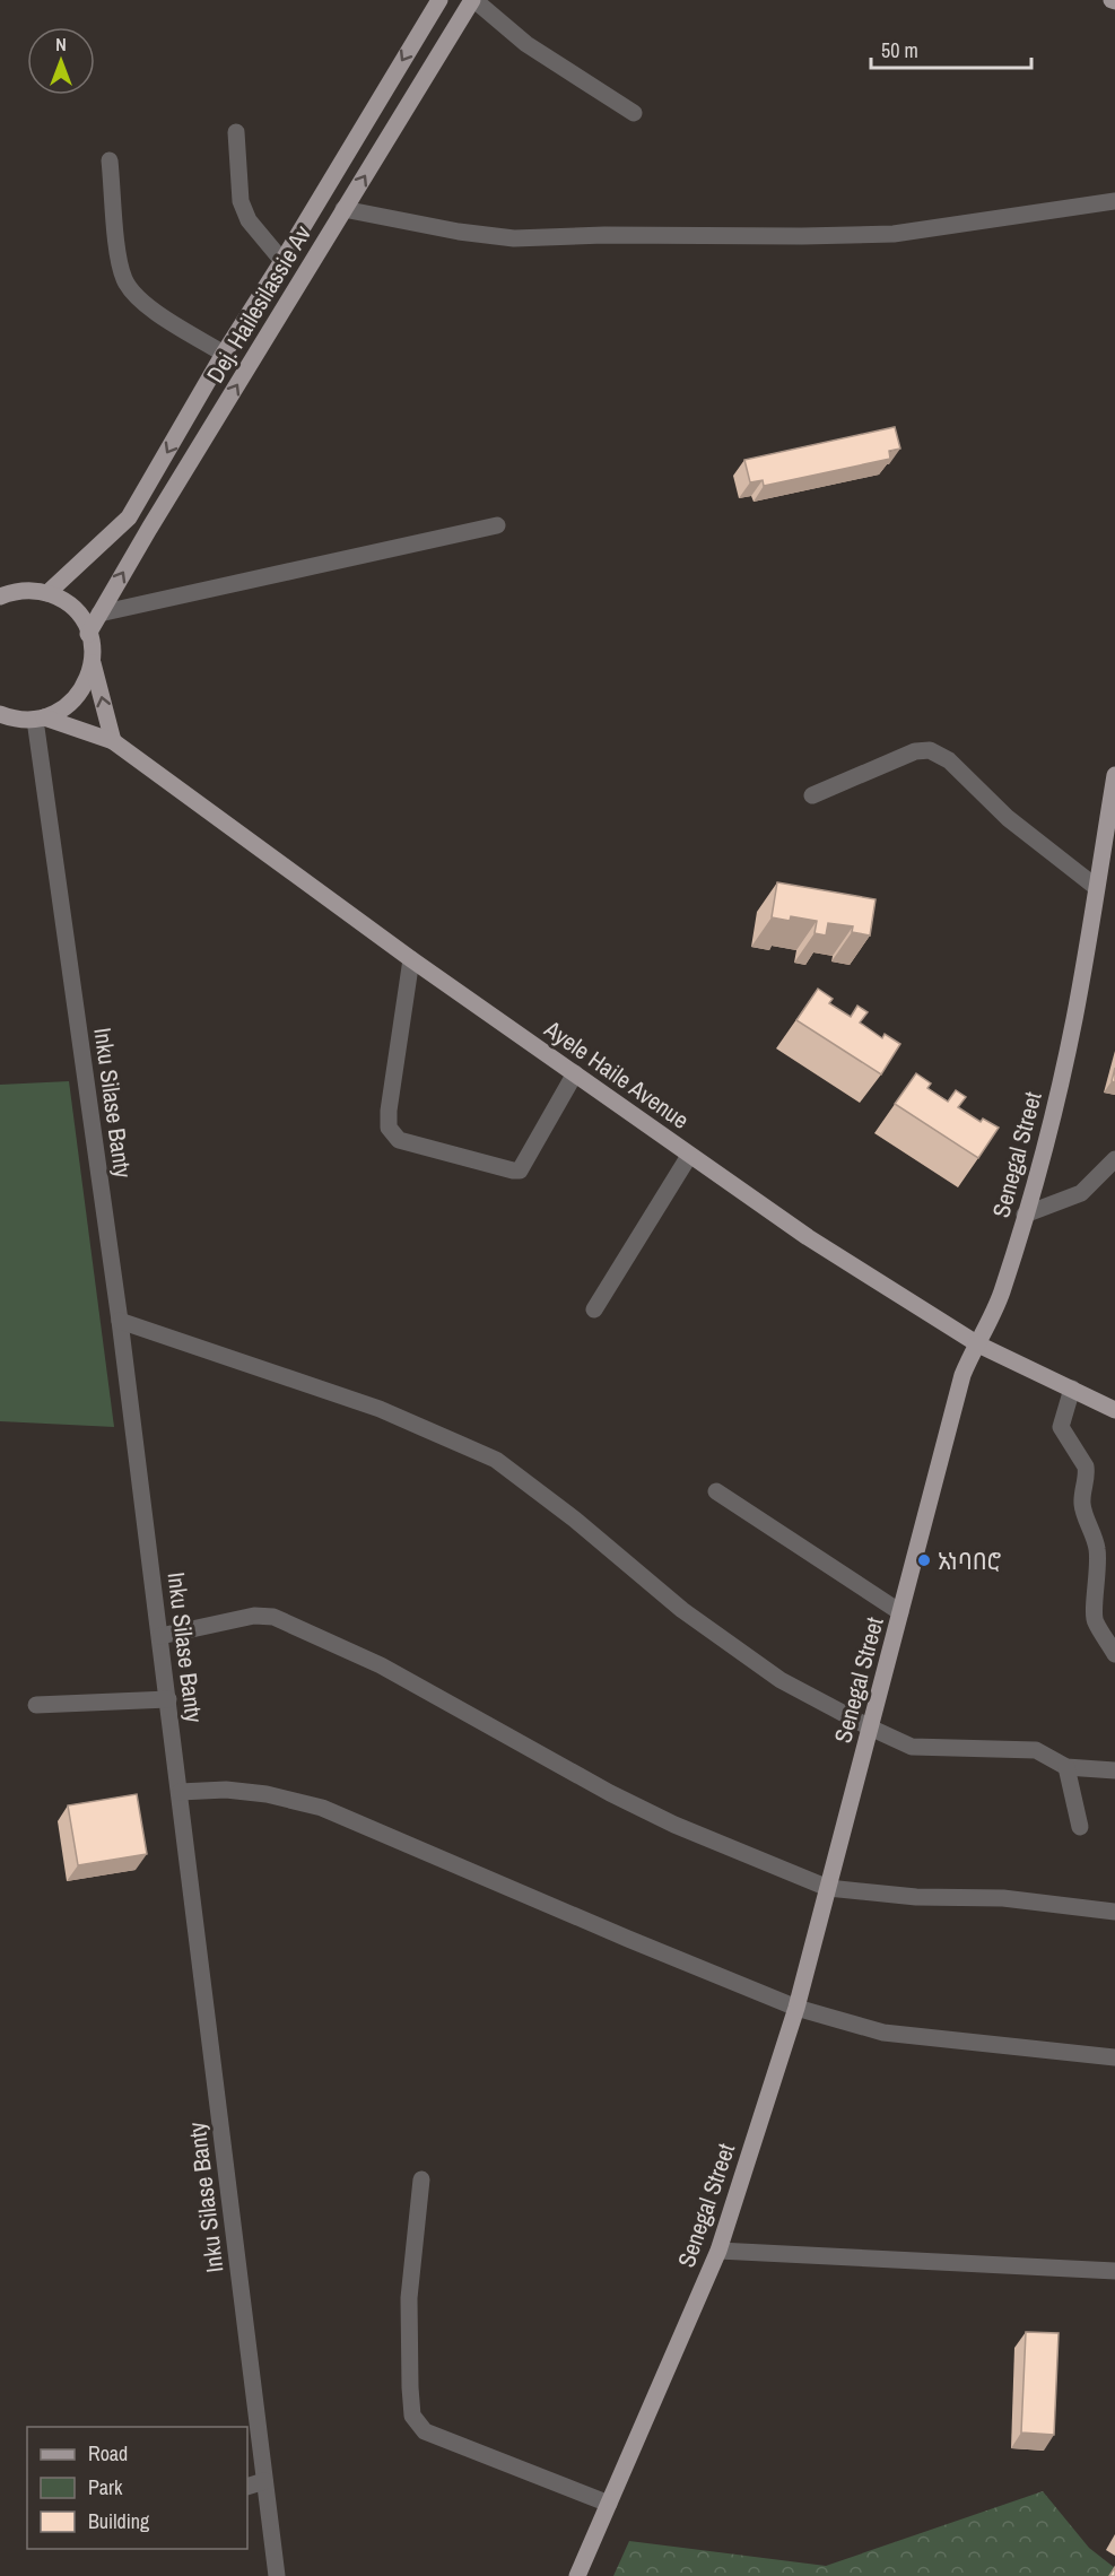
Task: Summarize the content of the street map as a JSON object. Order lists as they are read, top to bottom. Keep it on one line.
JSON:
{"streets":{"main road":["Dej. Hailesilassie Av","Ayele Haile Avenue","Senegal Street"],"street":["Inku Silase Banty"]},"crossings":[["Ayele Haile Avenue","Inku Silase Banty"],["Ayele Haile Avenue","Senegal Street"]],"places":["አነባበሮ"],"legend":["Road","Park","Building"],"scale_bar":"50 m","north":"top"}
